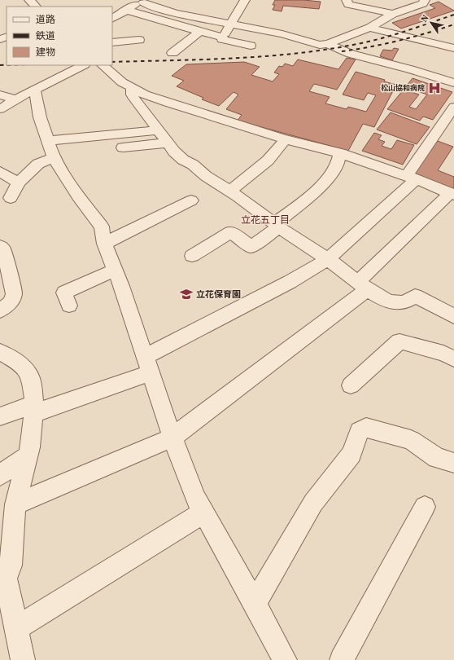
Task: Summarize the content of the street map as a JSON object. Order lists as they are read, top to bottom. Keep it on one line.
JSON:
{"districts":["立花五丁目"],"places":{"hospital":["松山協和病院"],"school or university":["立花保育園"]},"legend":["道路","鉄道","建物"],"north":"top left"}
